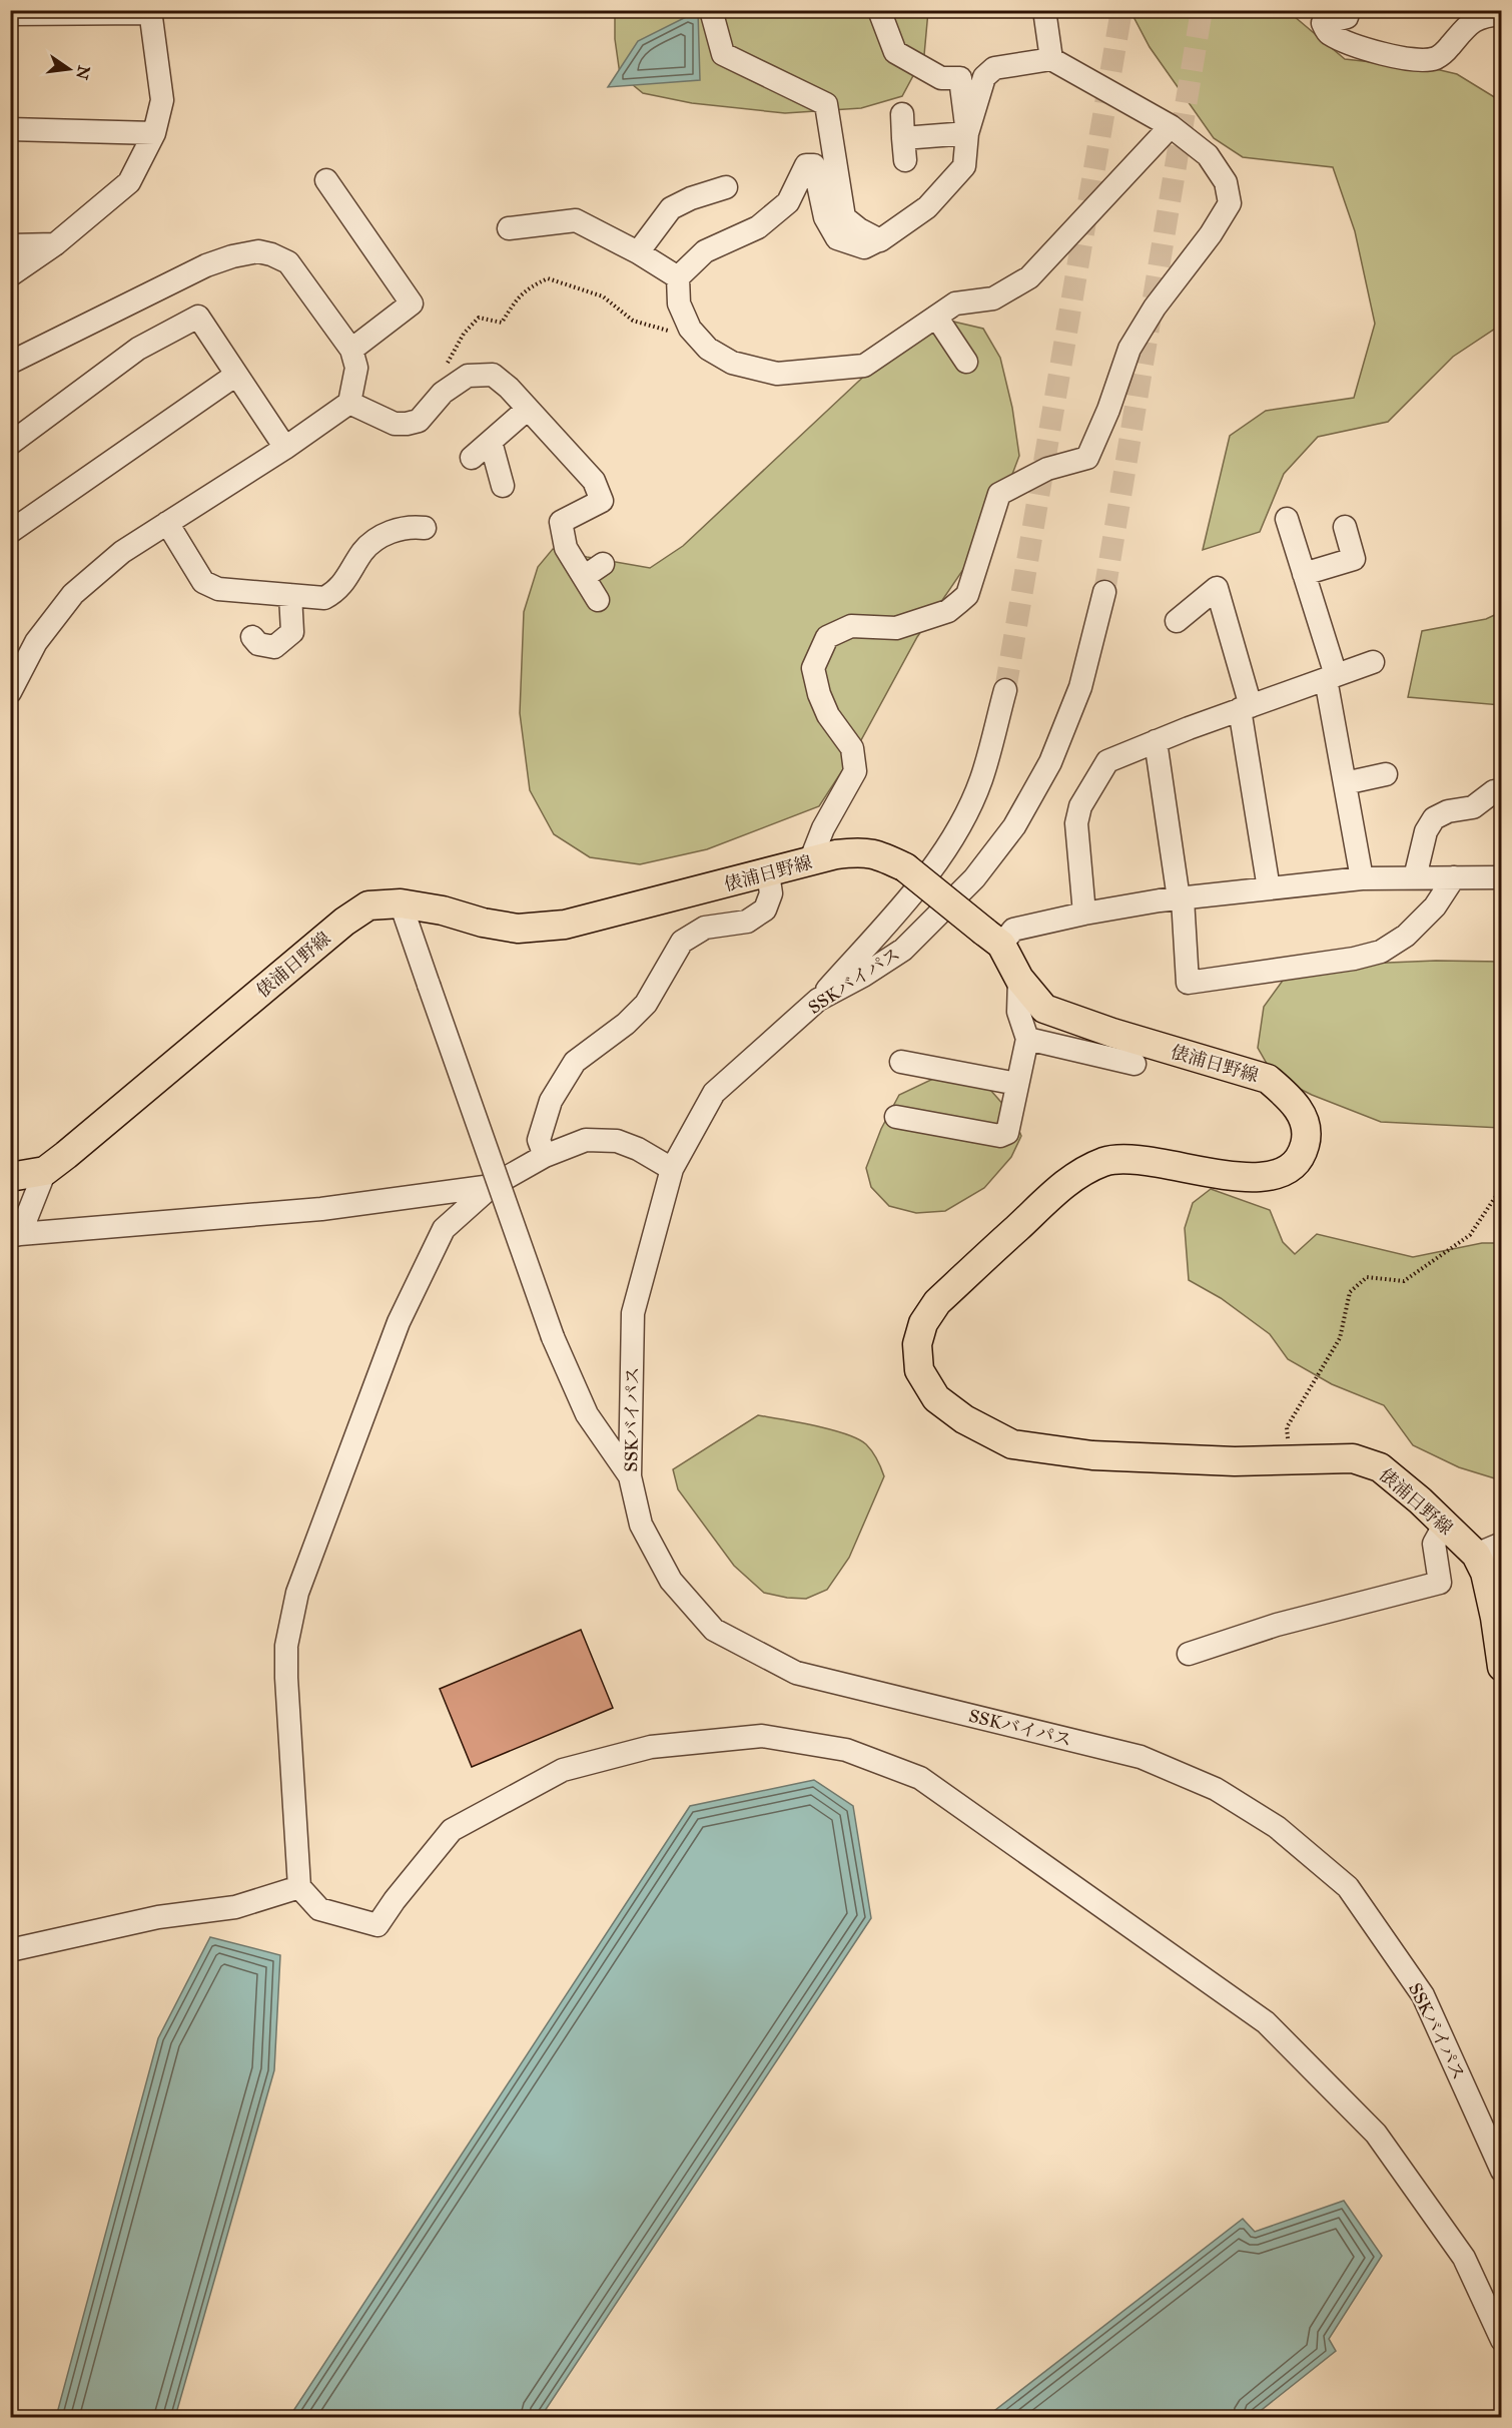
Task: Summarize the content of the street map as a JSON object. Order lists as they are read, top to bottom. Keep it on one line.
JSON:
{"streets":{"main road":["俵浦日野線"],"street":["SSKバイパス"]},"north":"right"}
